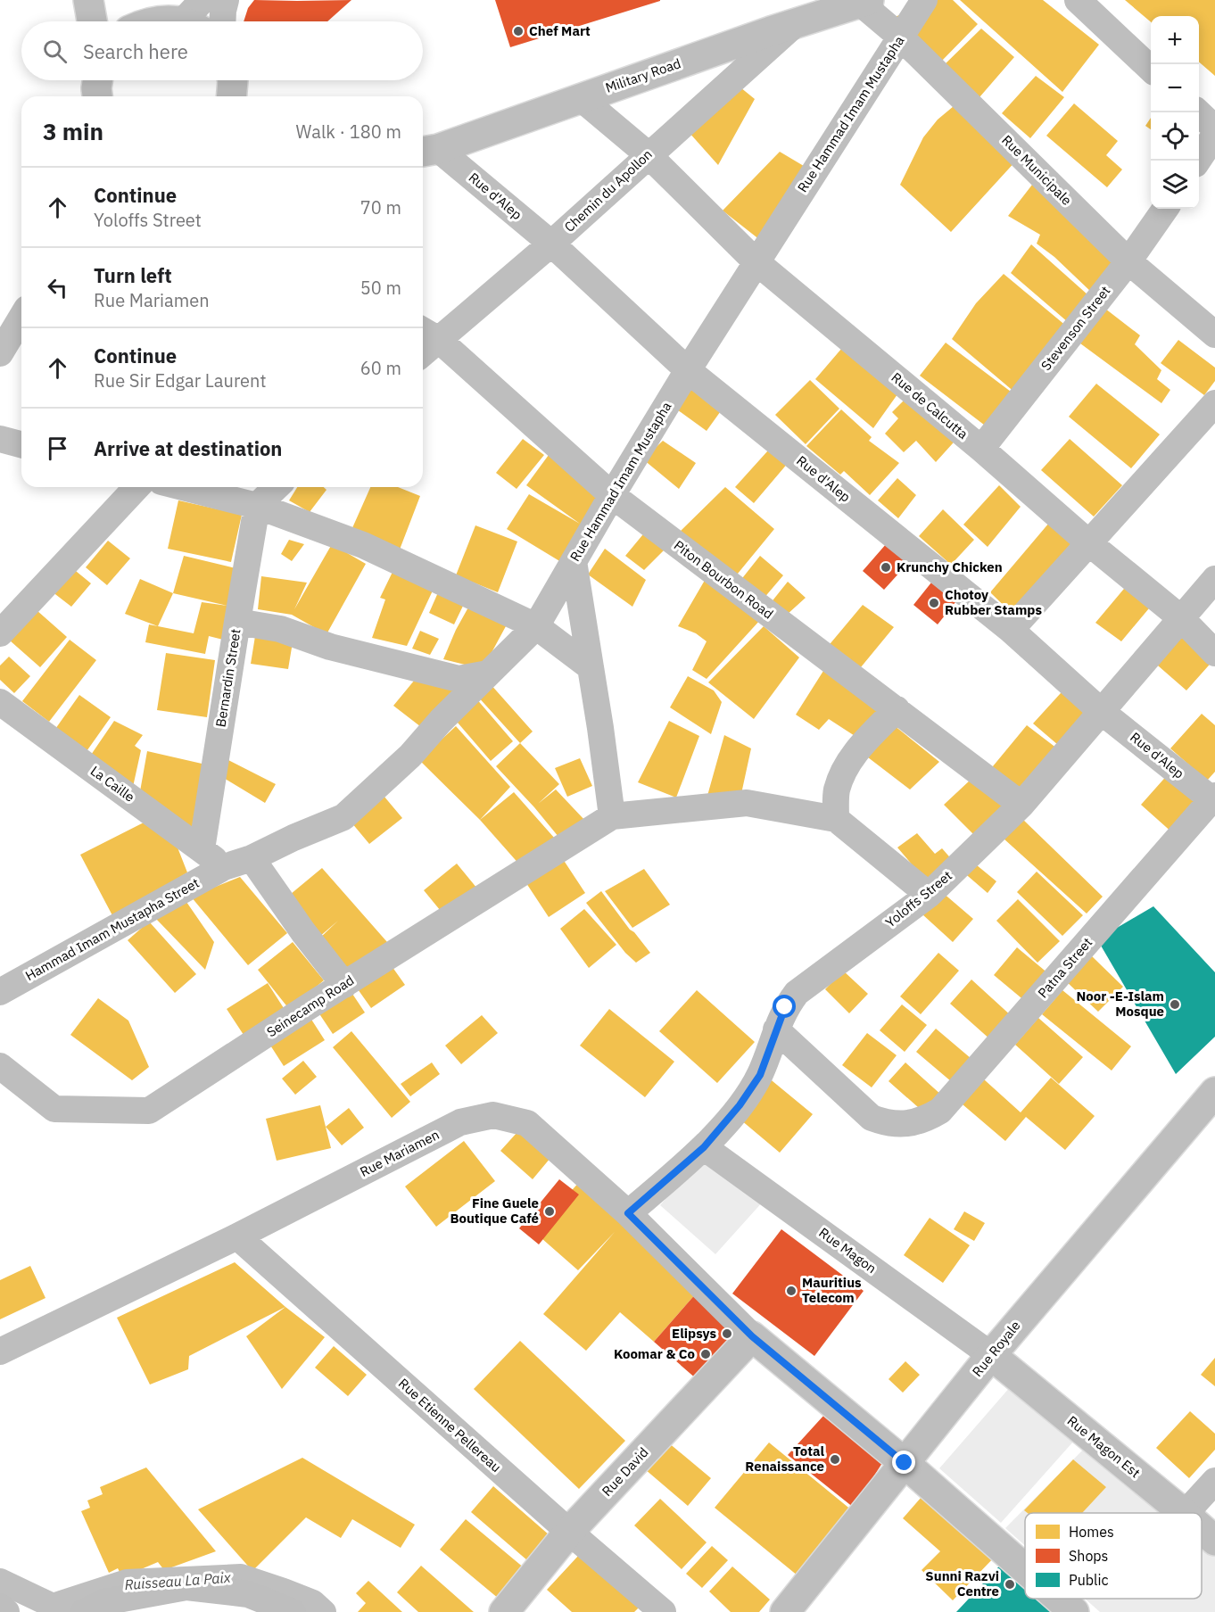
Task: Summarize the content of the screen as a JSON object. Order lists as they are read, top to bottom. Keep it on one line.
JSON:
{"streets":{"main road":["Military Road","Rue Royale","Rue Magon Est","Rue David"],"street":["Rue Hammad Imam Mustapha","Rue Municipale","Chemin du Apollon","Rue d'Alep","Stevenson Street","Rue de Calcutta","Piton Bourbon Road","Bernardin Street","La Caille","Yoloffs Street","Hammad Imam Mustapha Street","Patna Street","Seinecamp Road","Rue Mariamen","Rue Magon","Rue Etienne Pellereau"]},"crossings":[["Military Road","Rue Municipale"],["Military Road","Chemin du Apollon"],["Military Road","Rue d'Alep"],["Military Road","Rue de Calcutta"],["Rue Hammad Imam Mustapha","Rue Municipale"],["Rue Hammad Imam Mustapha","Rue d'Alep"],["Rue Hammad Imam Mustapha","Rue de Calcutta"],["Rue Hammad Imam Mustapha","Piton Bourbon Road"],["Rue Hammad Imam Mustapha","La Caille"],["Rue Hammad Imam Mustapha","Hammad Imam Mustapha Street"],["Rue Municipale","Stevenson Street"],["Chemin du Apollon","Rue d'Alep"],["Chemin du Apollon","Rue de Calcutta"],["Chemin du Apollon","Piton Bourbon Road"],["Rue d'Alep","Yoloffs Street"],["Rue d'Alep","Patna Street"],["Stevenson Street","Rue de Calcutta"],["Rue de Calcutta","Yoloffs Street"],["Piton Bourbon Road","Yoloffs Street"],["Bernardin Street","La Caille"],["La Caille","Hammad Imam Mustapha Street"],["Yoloffs Street","Patna Street"],["Yoloffs Street","Rue Mariamen"],["Yoloffs Street","Rue Magon"],["Rue Mariamen","Rue Etienne Pellereau"],["Rue Mariamen","Rue David"],["Rue Magon","Rue Royale"],["Rue Magon","Rue Magon Est"],["Rue Royale","Rue Magon Est"],["Rue Etienne Pellereau","Rue David"]],"water":["Ruisseau La Paix"],"places":["Chef Mart","Krunchy Chicken","Chotoy Rubber Stamps","Noor -E-Islam Mosque","Fine Guele Boutique Café","Mauritius Telecom","Elipsys","Koomar & Co","Total Renaissance","Sunni Razvi Centre"],"legend":["Homes","Shops","Public"],"page":{"map_buttons":["+","−"],"search":"Search here","heading":["3 min","Walk · 180 m"],"list":[["Continue","Yoloffs Street","70 m"],["Turn left","Rue Mariamen","50 m"],["Continue","Rue Sir Edgar Laurent","60 m"],"Arrive at destination"]}}
